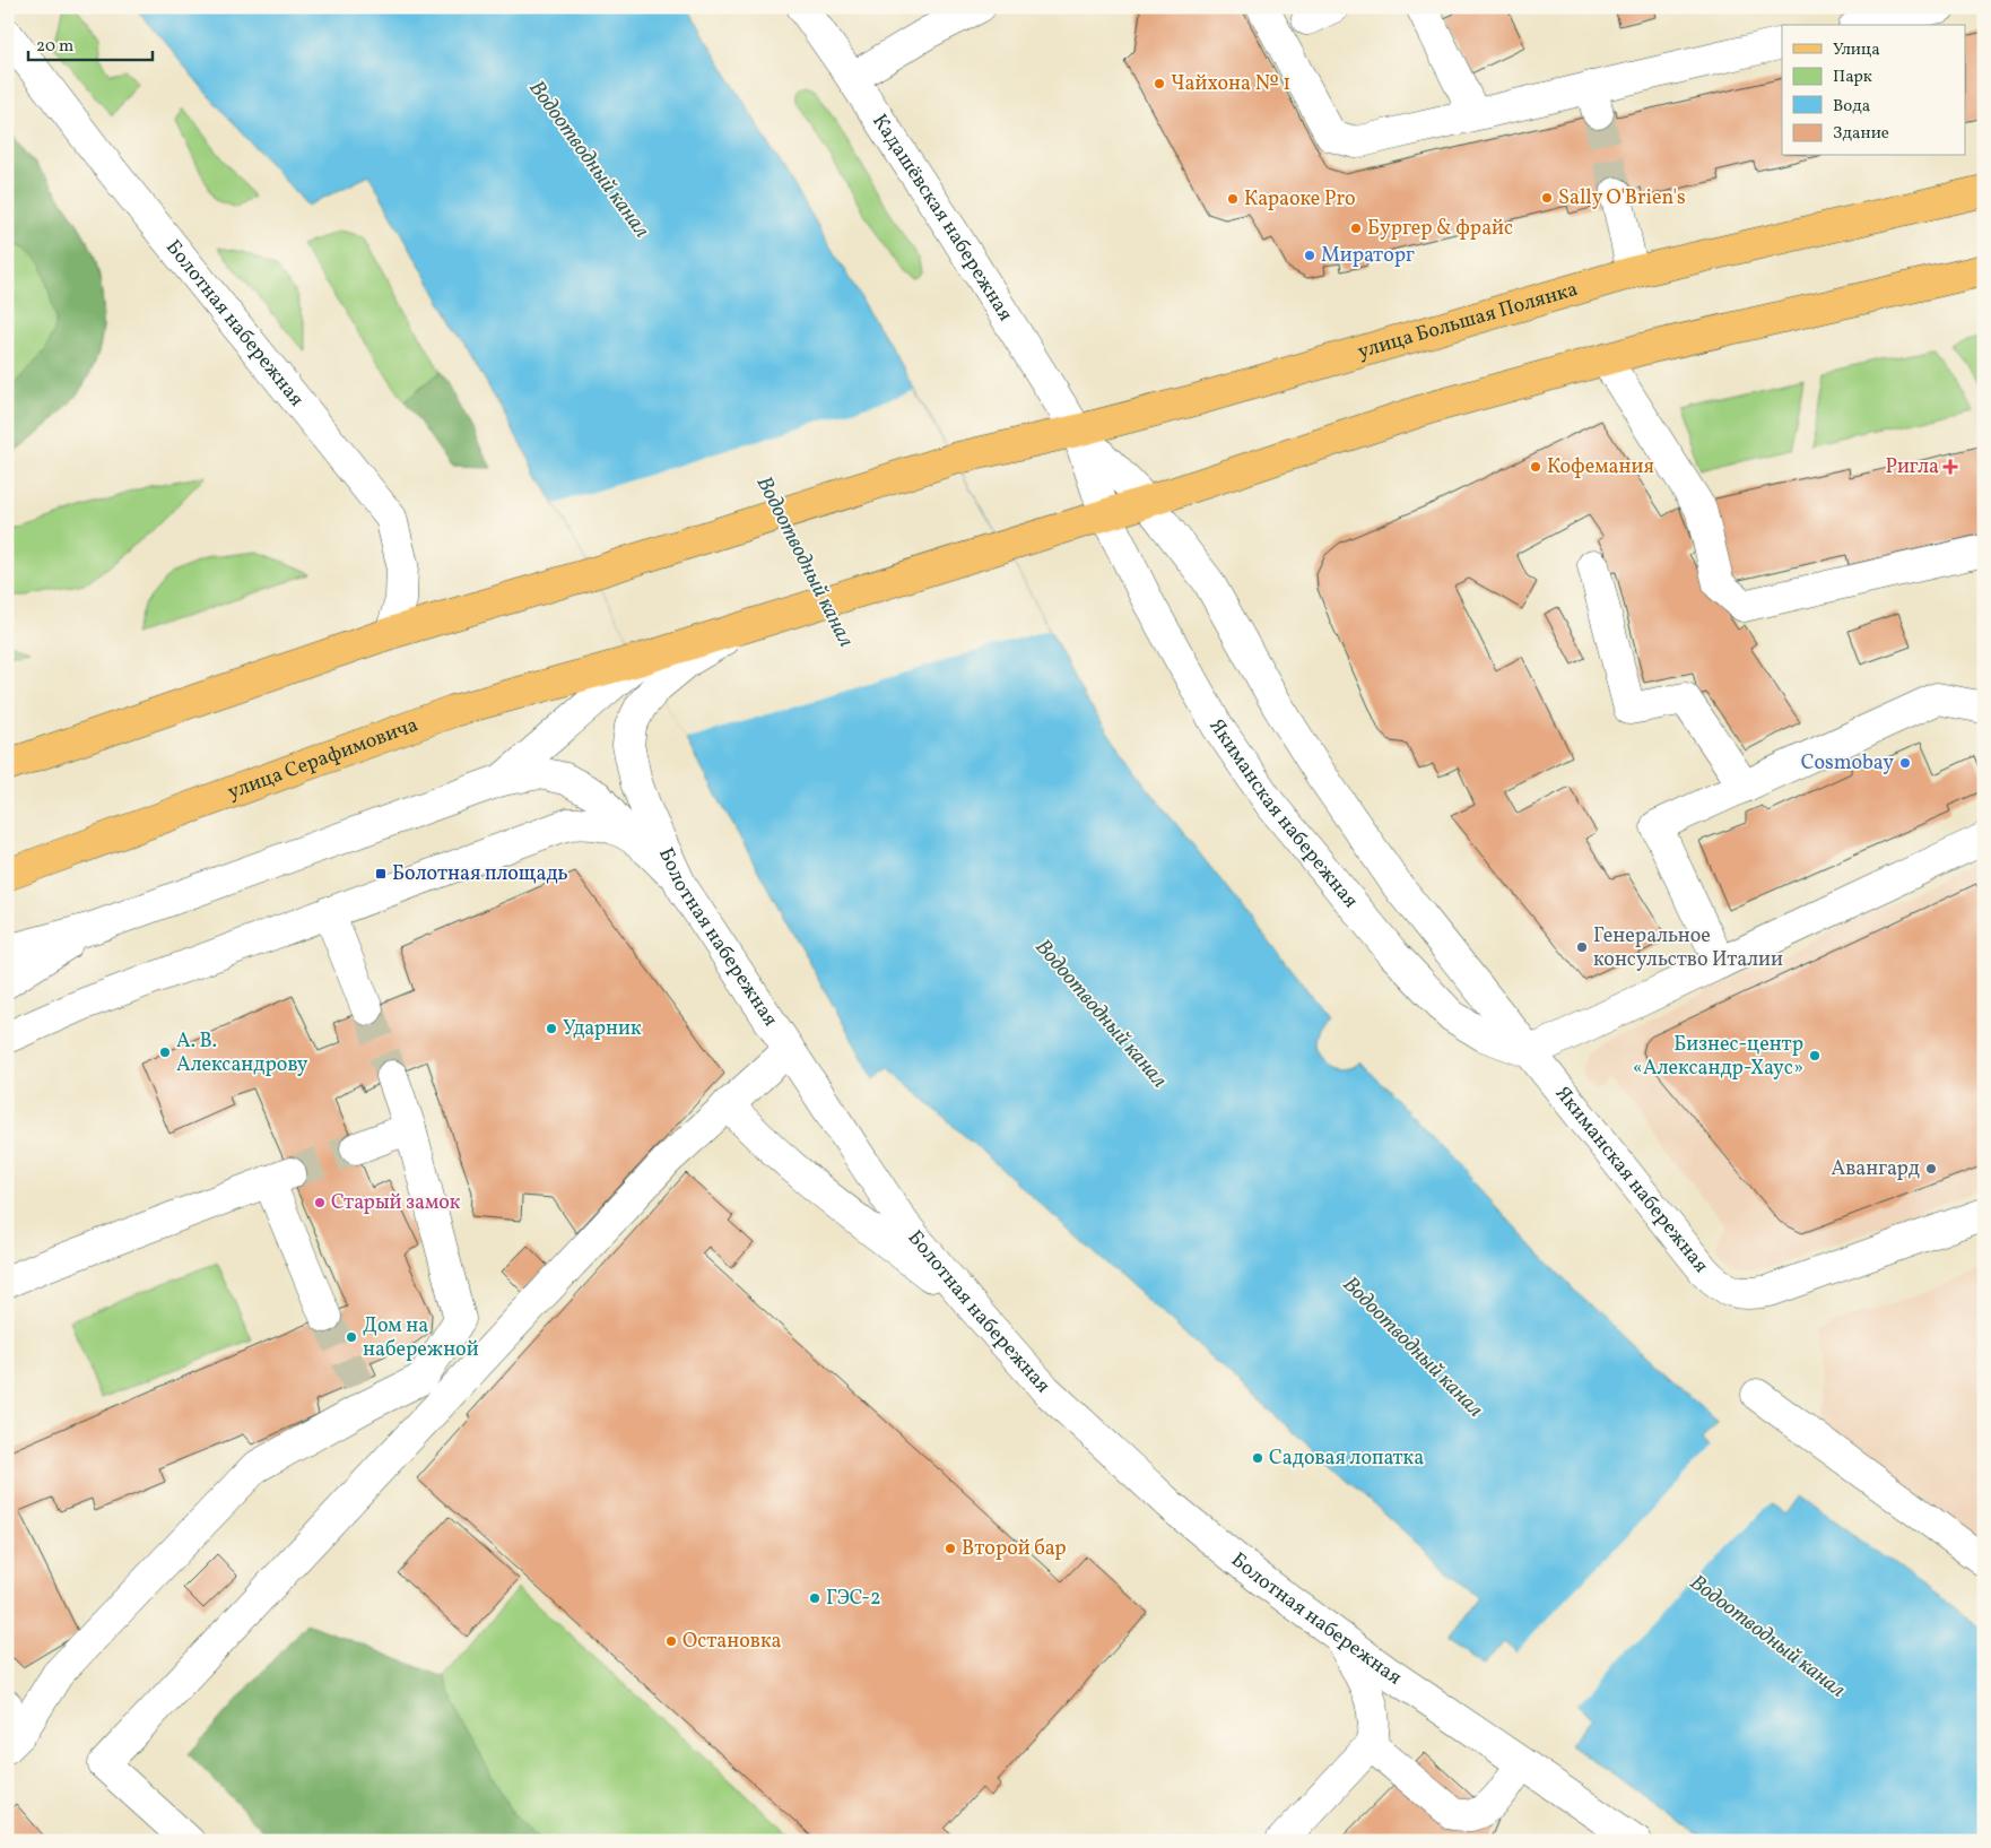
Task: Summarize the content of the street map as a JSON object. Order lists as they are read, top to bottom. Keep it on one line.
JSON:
{"streets":{"main road":["улица Большая Полянка","улица Серафимовича"],"street":["Кадашёвская набережная","Болотная набережная","Якиманская набережная"]},"crossings":[["Кадашёвская набережная","улица Большая Полянка"],["Кадашёвская набережная","Якиманская набережная"],["улица Большая Полянка","Болотная набережная"],["улица Большая Полянка","Якиманская набережная"],["Болотная набережная","улица Серафимовича"],["улица Серафимовича","Якиманская набережная"]],"water":["Водоотводный канал"],"places":{"other":["Чайхона № 1","Sally O'Brien's","Караоке Pro","Бургер & фрайс","Мираторг","Кофемания","Cosmobay","Генеральное консульство Италии","Ударник","А. В. Александрову","Бизнес-центр «Александр-Хаус»","Авангард","Старый замок","Дом на набережной","Садовая лопатка","Второй бар","ГЭС-2","Остановка"],"health":["Ригла"],"transit":["Болотная площадь"]},"legend":["Улица","Парк","Вода","Здание"],"scale_bar":"20 m"}
